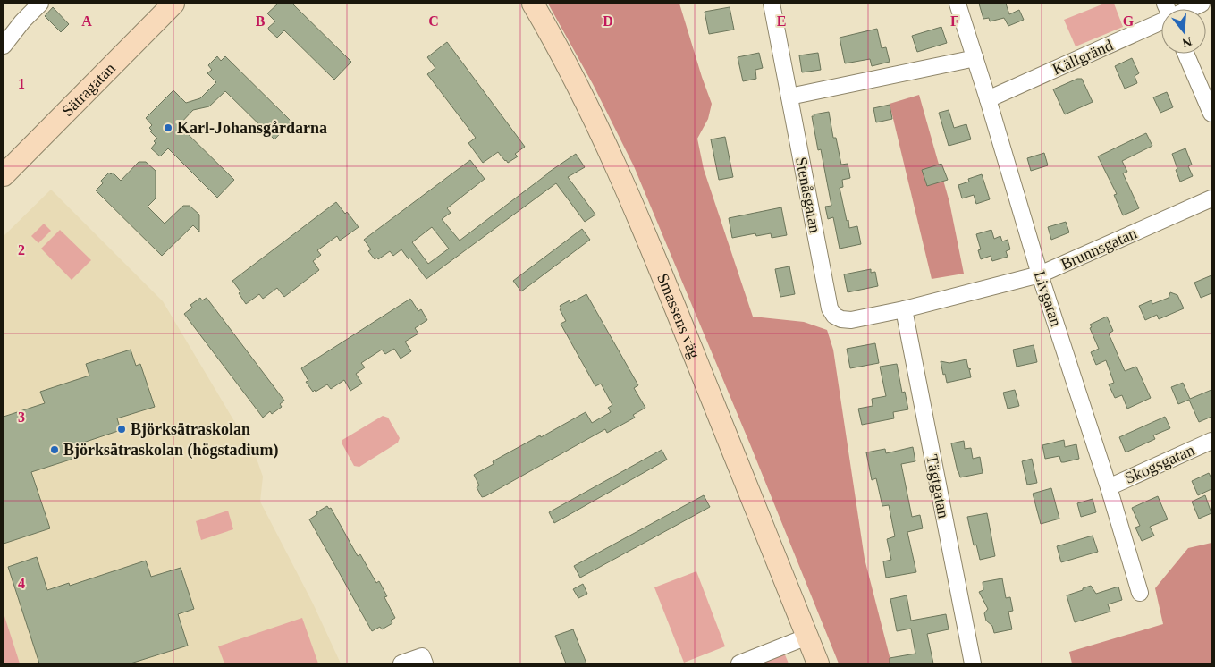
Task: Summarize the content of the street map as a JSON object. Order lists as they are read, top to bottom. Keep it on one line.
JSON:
{"streets":{"street":["Källgränd","Sätragatan","Stenåsgatan","Brunnsgatan","Livgatan","Smassens väg","Skogsgatan","Tägtgatan"]},"crossings":[["Källgränd","Livgatan"],["Stenåsgatan","Brunnsgatan"],["Stenåsgatan","Tägtgatan"],["Brunnsgatan","Livgatan"],["Brunnsgatan","Tägtgatan"],["Livgatan","Skogsgatan"]],"places":["Karl-Johansgårdarna","Björksätraskolan","Björksätraskolan (högstadium)"],"north":"bottom","grid":{"columns":["A","B","C","D","E","F","G"],"rows":["1","2","3","4"]}}
